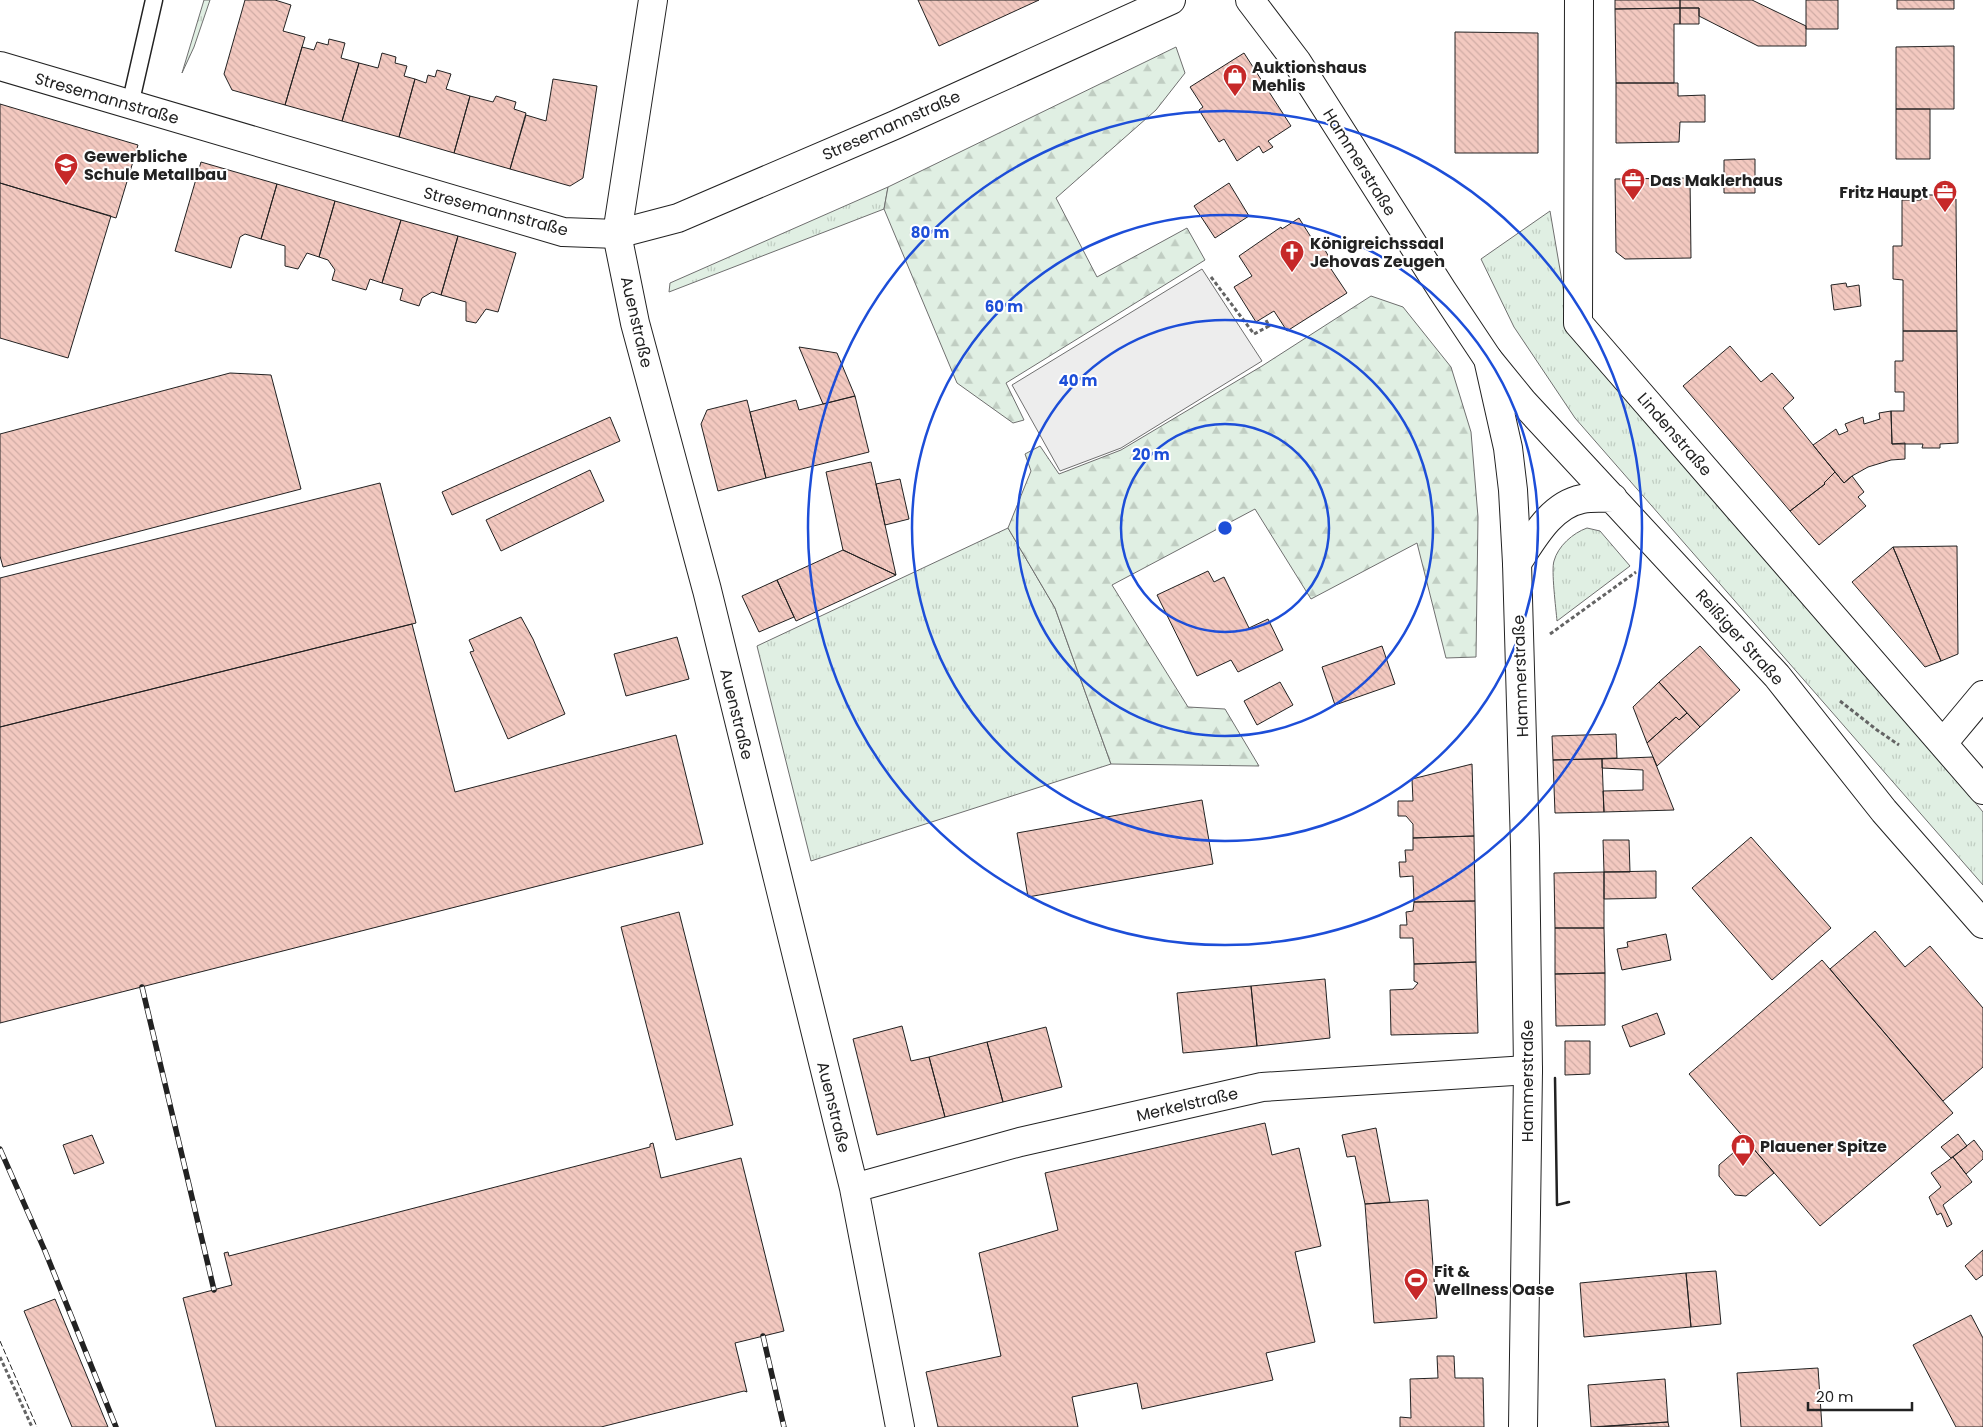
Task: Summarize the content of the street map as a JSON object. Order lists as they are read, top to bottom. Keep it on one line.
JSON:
{"streets":{"street":["Stresemannstraße","Hammerstraße","Auenstraße","Lindenstraße","Reißiger Straße","Merkelstraße"]},"crossings":[["Stresemannstraße","Auenstraße"],["Hammerstraße","Reißiger Straße"],["Hammerstraße","Merkelstraße"],["Auenstraße","Merkelstraße"]],"places":{"shop":["Auktionshaus Mehlis","Plauener Spitze"],"school or university":["Gewerbliche Schule Metallbau"],"office":["Das Maklerhaus","Fritz Haupt"],"church":["Königreichssaal Jehovas Zeugen"],"sports":["Fit & Wellness Oase"]},"scale_bar":"20 m","rings":["80 m","60 m","40 m","20 m"]}
